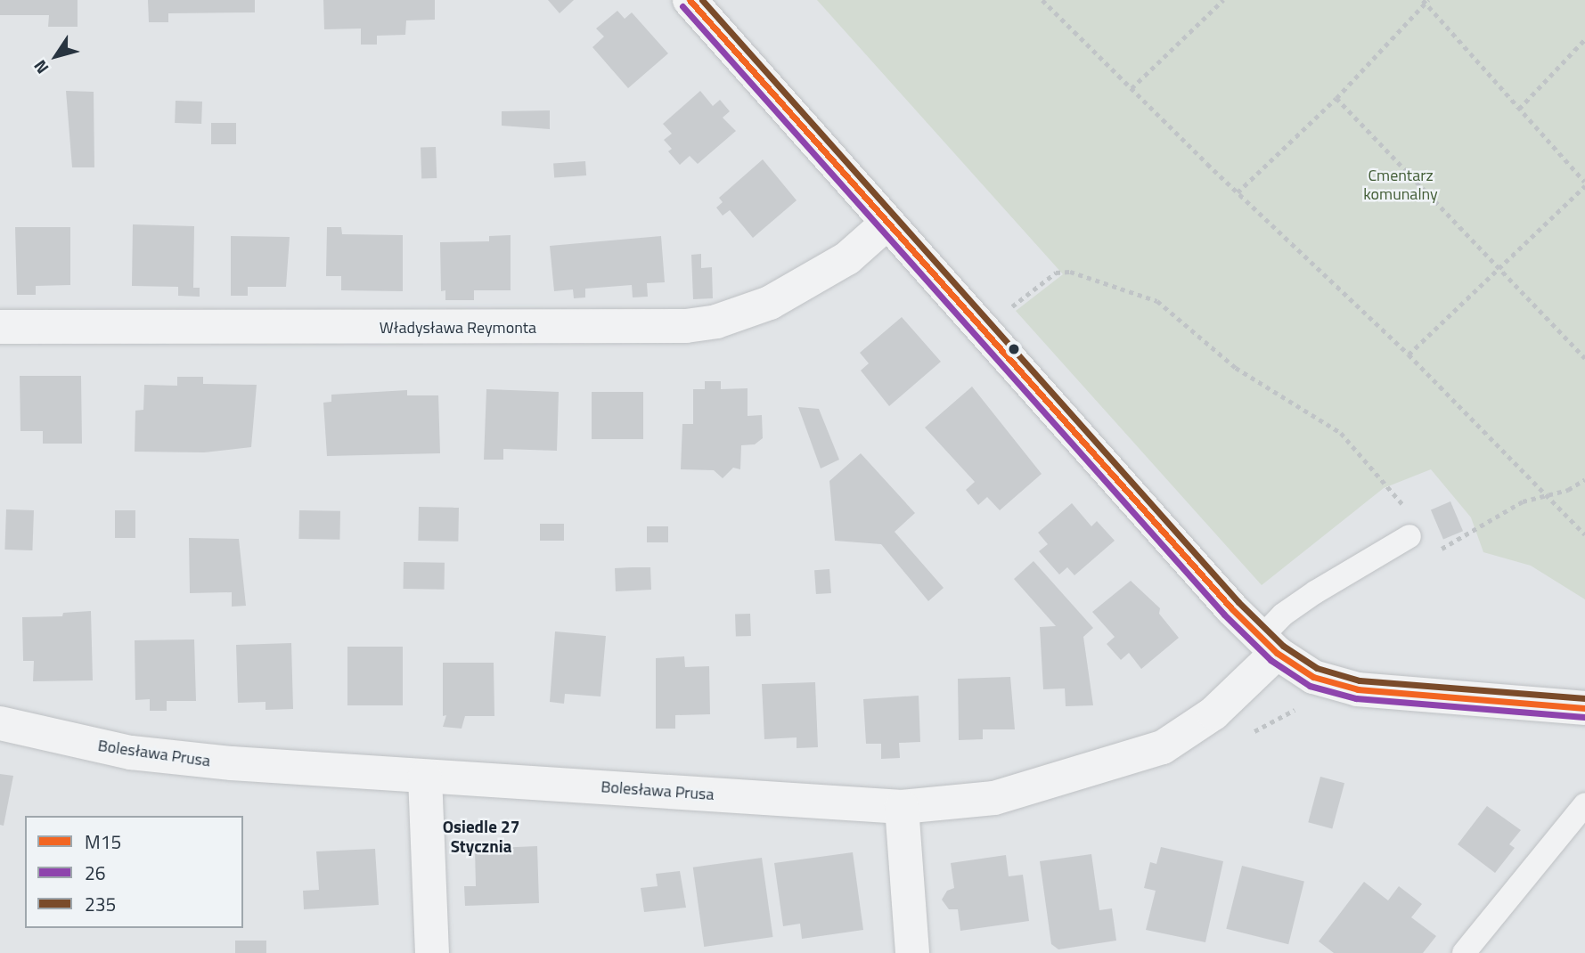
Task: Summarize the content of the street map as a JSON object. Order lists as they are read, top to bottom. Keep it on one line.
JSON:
{"streets":{"street":["Władysława Reymonta","Bolesława Prusa"]},"districts":["Osiedle 27 Stycznia"],"parks":["Cmentarz komunalny"],"lines":["transit line M15","transit line 235","transit line 26"],"legend":["M15","26","235"],"north":"bottom left"}
